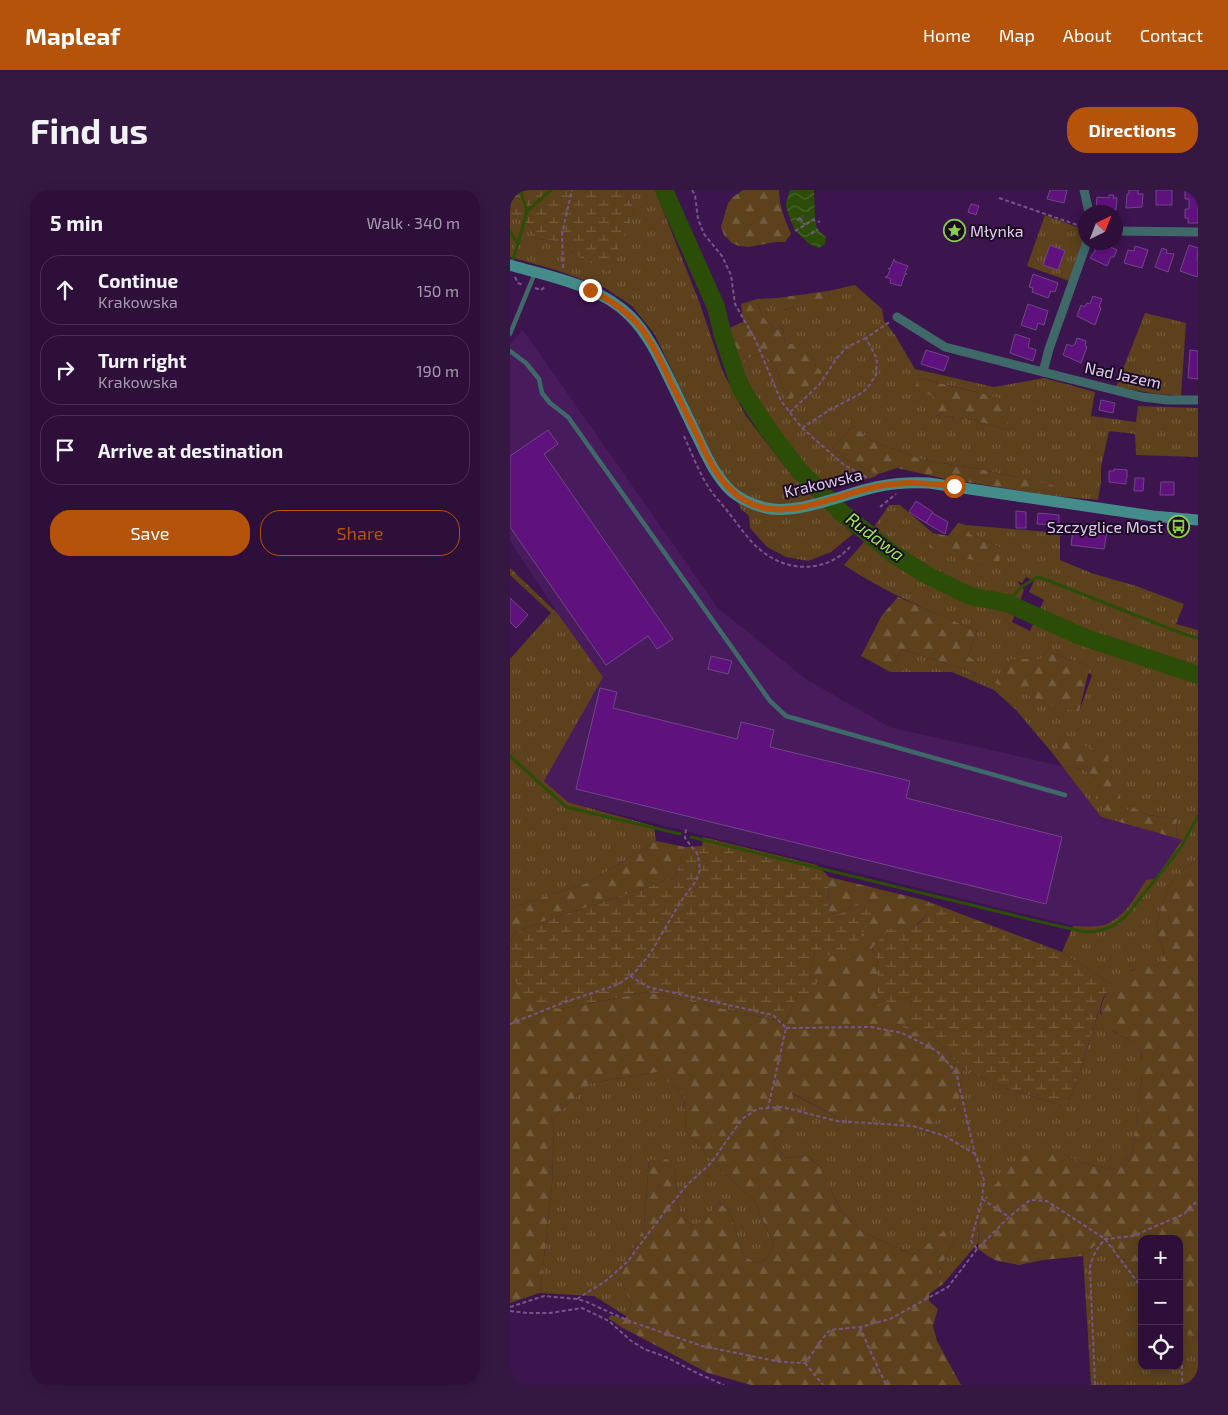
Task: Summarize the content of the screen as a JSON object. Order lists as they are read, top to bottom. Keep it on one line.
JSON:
{"streets":{"street":["Nad Jazem","Krakowska"]},"water":["Rudawa"],"places":{"place":["Młynka"],"bus stop":["Szczyglice Most"]},"north":"top right","page":{"header":"Mapleaf","nav":["Home","Map","About","Contact"],"buttons":["Directions",["Save","Share"]],"title":"Find us","heading":["5 min","Walk · 340 m"],"list":[["Continue","Krakowska","150 m"],["Turn right","Krakowska","190 m"],"Arrive at destination"],"map_buttons":["+","−"]}}
